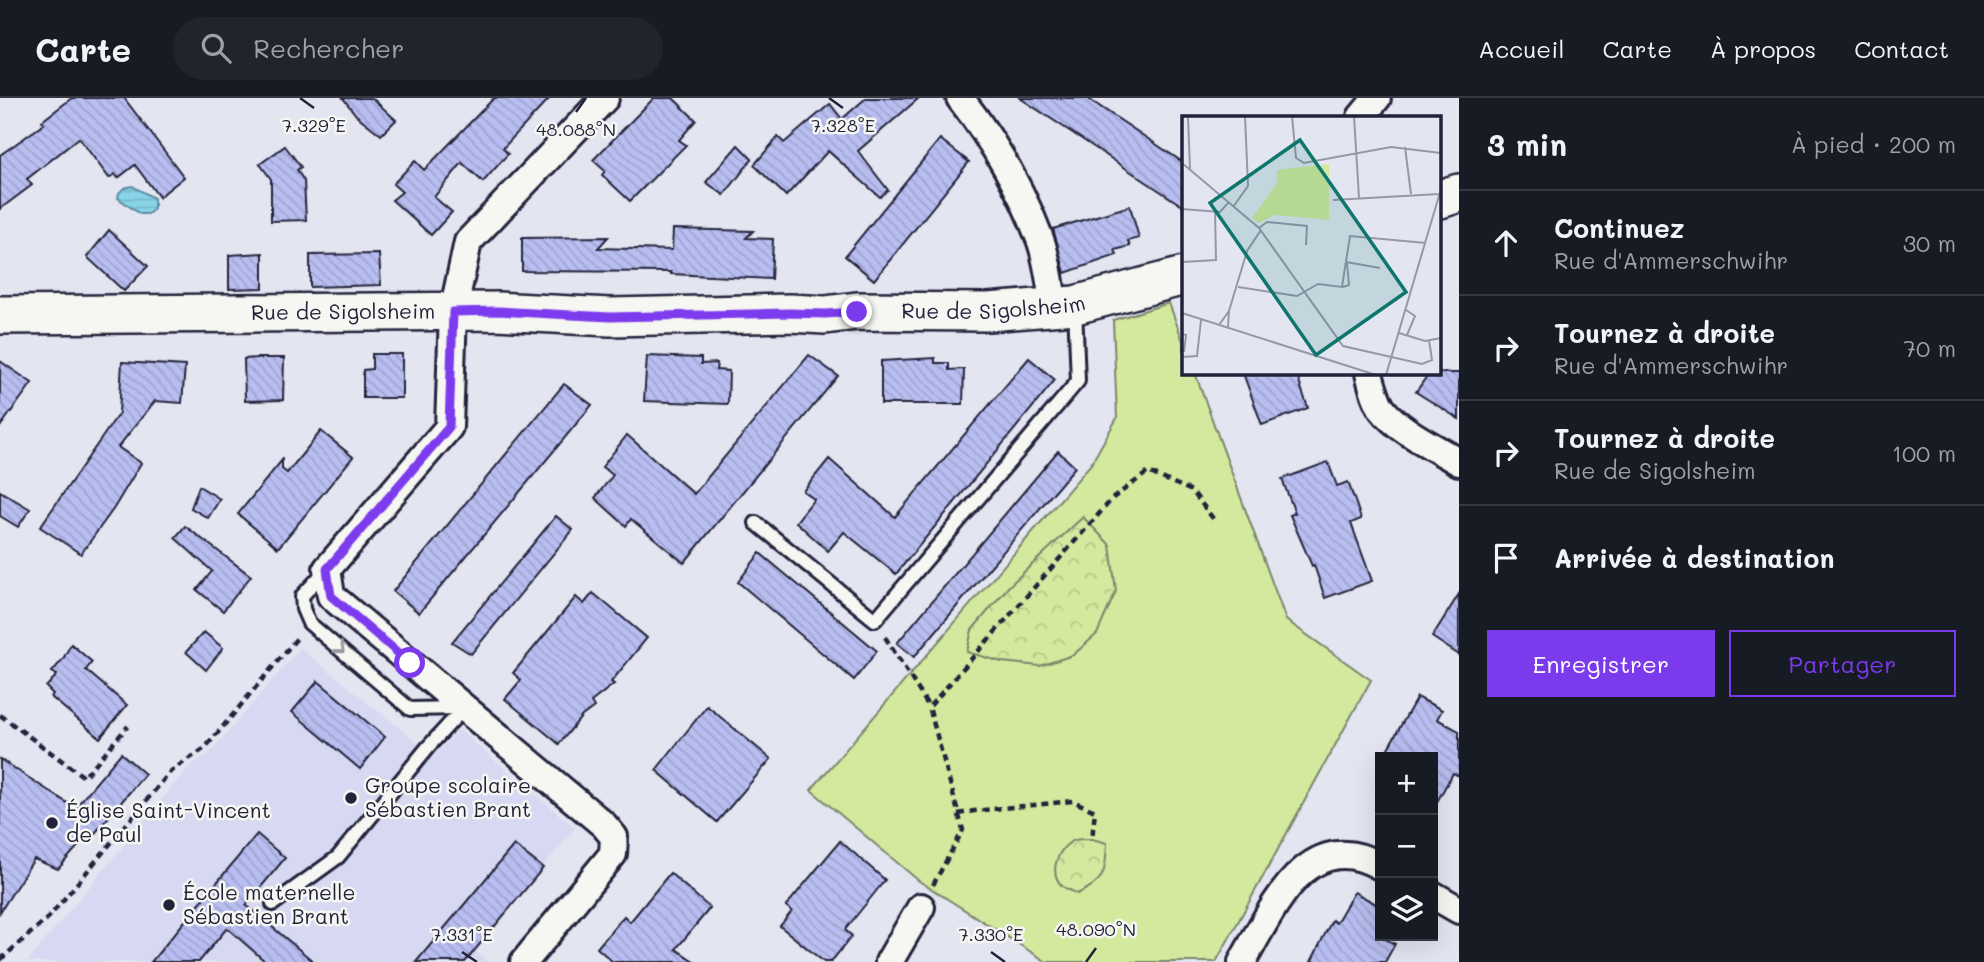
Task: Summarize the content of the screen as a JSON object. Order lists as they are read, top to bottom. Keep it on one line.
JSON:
{"streets":{"street":["Rue de Sigolsheim"]},"places":["Groupe scolaire Sébastien Brant","Église Saint-Vincent de Paul","École maternelle Sébastien Brant"],"page":{"header":"Carte","search":"Rechercher","nav":["Accueil","Carte","À propos","Contact"],"heading":["3 min","À pied · 200 m"],"list":[["Continuez","Rue d'Ammerschwihr","30 m"],["Tournez à droite","Rue d'Ammerschwihr","70 m"],["Tournez à droite","Rue de Sigolsheim","100 m"],"Arrivée à destination"],"buttons":["Enregistrer","Partager"],"map_buttons":["+","−"]},"coordinates":["7.329°E","7.328°E","48.088°N","48.090°N","7.331°E","7.330°E"]}
